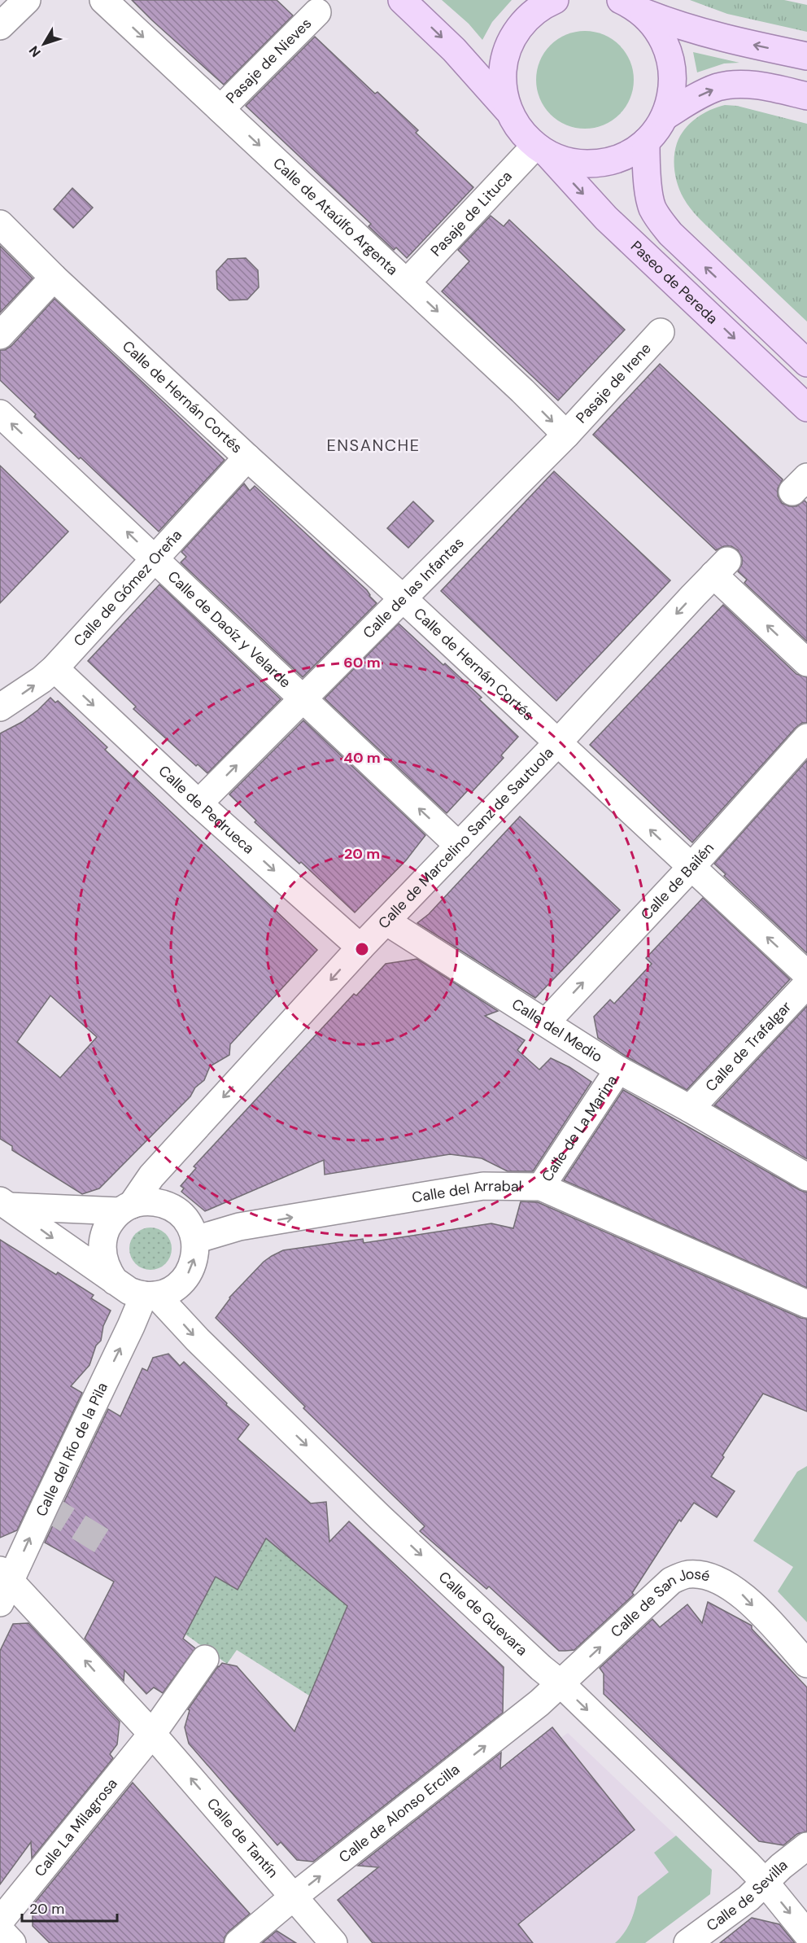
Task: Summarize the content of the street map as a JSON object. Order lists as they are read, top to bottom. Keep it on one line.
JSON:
{"streets":{"main road":["Paseo de Pereda"],"street":["Pasaje de Nieves","Pasaje de Lituca","Calle de Ataúlfo Argenta","Pasaje de Irene","Calle de Hernán Cortés","Calle de Gómez Oreña","Calle de las Infantas","Calle de Daoíz y Velarde","Calle de Pedrueca","Calle de Marcelino Sanz de Sautuola","Calle de Bailén","Calle del Medio","Calle de Trafalgar","Calle de La Marina","Calle del Arrabal","Calle del Río de la Pila","Calle de San José","Calle de Guevara","Calle de Alonso Ercilla","Calle La Milagrosa","Calle de Tantín","Calle de Sevilla"]},"crossings":[["Pasaje de Nieves","Calle de Ataúlfo Argenta"],["Pasaje de Lituca","Calle de Ataúlfo Argenta"],["Pasaje de Lituca","Paseo de Pereda"],["Calle de Ataúlfo Argenta","Pasaje de Irene"],["Calle de Ataúlfo Argenta","Calle de las Infantas"],["Pasaje de Irene","Calle de las Infantas"],["Calle de Hernán Cortés","Calle de Gómez Oreña"],["Calle de Hernán Cortés","Calle de las Infantas"],["Calle de Hernán Cortés","Calle de Marcelino Sanz de Sautuola"],["Calle de Hernán Cortés","Calle de Bailén"],["Calle de Gómez Oreña","Calle de Daoíz y Velarde"],["Calle de Gómez Oreña","Calle de Pedrueca"],["Calle de las Infantas","Calle de Daoíz y Velarde"],["Calle de las Infantas","Calle de Pedrueca"],["Calle de Daoíz y Velarde","Calle de Marcelino Sanz de Sautuola"],["Calle de Pedrueca","Calle de Marcelino Sanz de Sautuola"],["Calle de Marcelino Sanz de Sautuola","Calle del Medio"],["Calle de Marcelino Sanz de Sautuola","Calle del Arrabal"],["Calle de Marcelino Sanz de Sautuola","Calle del Río de la Pila"],["Calle de Marcelino Sanz de Sautuola","Calle de Guevara"],["Calle de Bailén","Calle del Medio"],["Calle del Medio","Calle de Trafalgar"],["Calle del Medio","Calle de La Marina"],["Calle de La Marina","Calle del Arrabal"],["Calle del Arrabal","Calle del Río de la Pila"],["Calle del Arrabal","Calle de Guevara"],["Calle del Río de la Pila","Calle de Guevara"],["Calle del Río de la Pila","Calle de Tantín"],["Calle de San José","Calle de Guevara"],["Calle de San José","Calle de Alonso Ercilla"],["Calle de Guevara","Calle de Alonso Ercilla"],["Calle de Guevara","Calle de Sevilla"],["Calle de Alonso Ercilla","Calle de Tantín"],["Calle La Milagrosa","Calle de Tantín"]],"one_way":["Calle de Ataúlfo Argenta","Calle de Daoíz y Velarde","Calle de Pedrueca","Calle de Marcelino Sanz de Sautuola","Calle de Bailén","Calle del Arrabal","Calle del Río de la Pila","Calle de Guevara","Calle de Alonso Ercilla","Calle de Tantín"],"districts":["ENSANCHE"],"scale_bar":"20 m","north":"bottom left","rings":["60 m","40 m","20 m"]}
